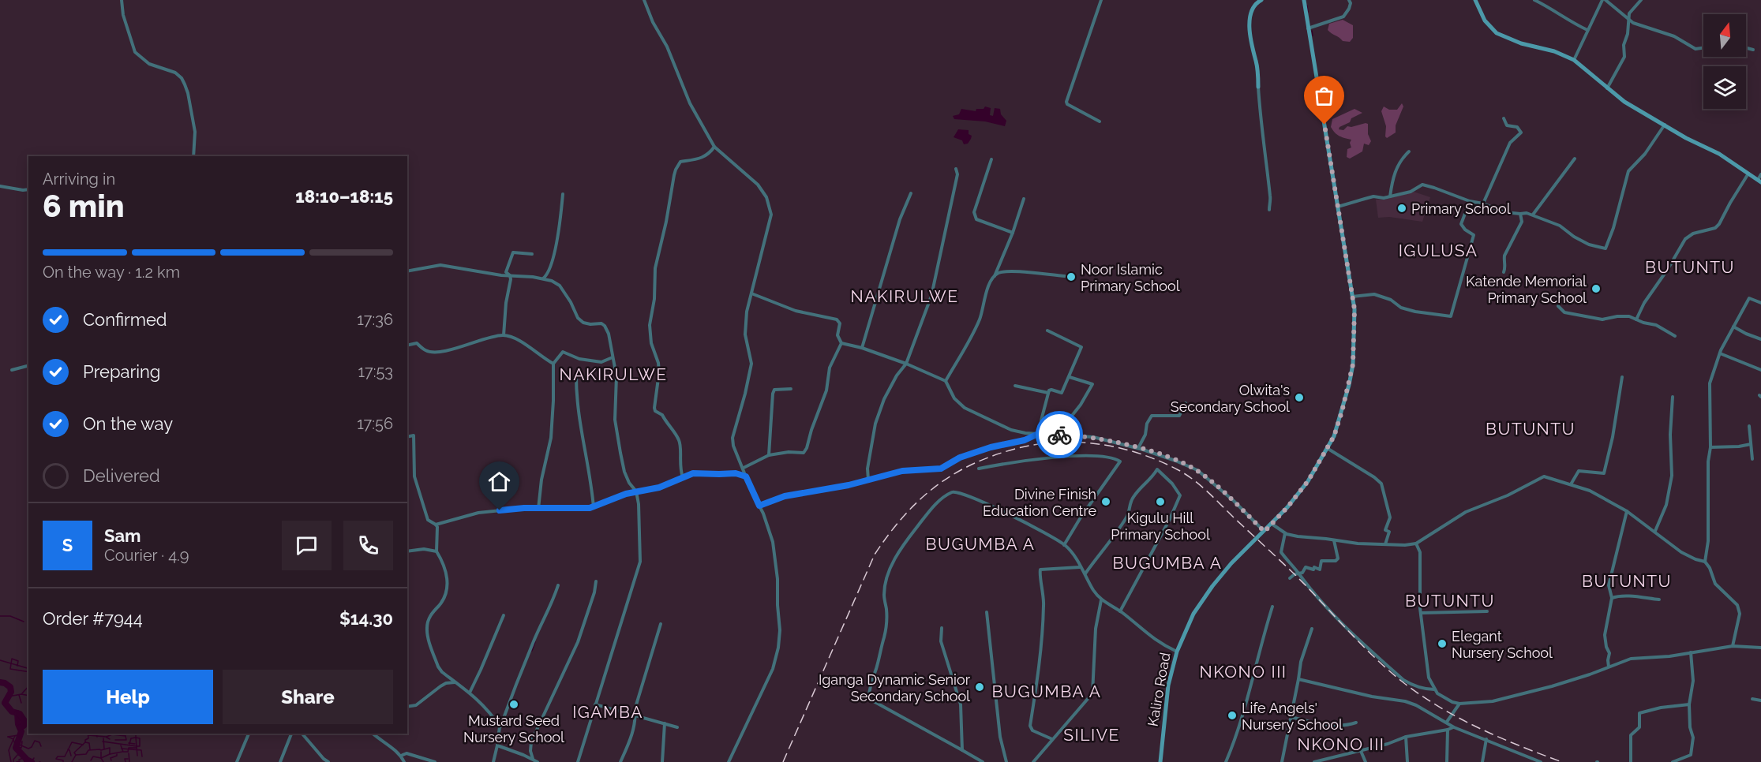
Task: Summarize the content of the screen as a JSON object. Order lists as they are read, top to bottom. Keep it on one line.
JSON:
{"streets":{"main road":["Kaliro Road"]},"districts":["IGULUSA","BUTUNTU","NAKIRULWE","NAKIRULWE","BUTUNTU","BUGUMBA A","BUGUMBA A","BUTUNTU","BUTUNTU","NKONO III","BUGUMBA A","IGAMBA","SILIVE","NKONO III"],"places":["Primary School","Noor Islamic Primary School","Katende Memorial Primary School","Olwita's Secondary School","Divine Finish Education Centre","Kigulu Hill Primary School","Elegant Nursery School","Iganga Dynamic Senior Secondary School","Mustard Seed Nursery School","Life Angels' Nursery School"],"north":"top","page":{"heading":["6 min","Arriving in","18:10–18:15"],"panel":["Sam","Courier · 4.9","Order #7944","$14.30"],"bar":"On the way · 1.2 km","list":[["Confirmed","17:36"],["Preparing","17:53"],["On the way","17:56"],"Delivered"],"round":"S","buttons":["Help","Share"]}}
